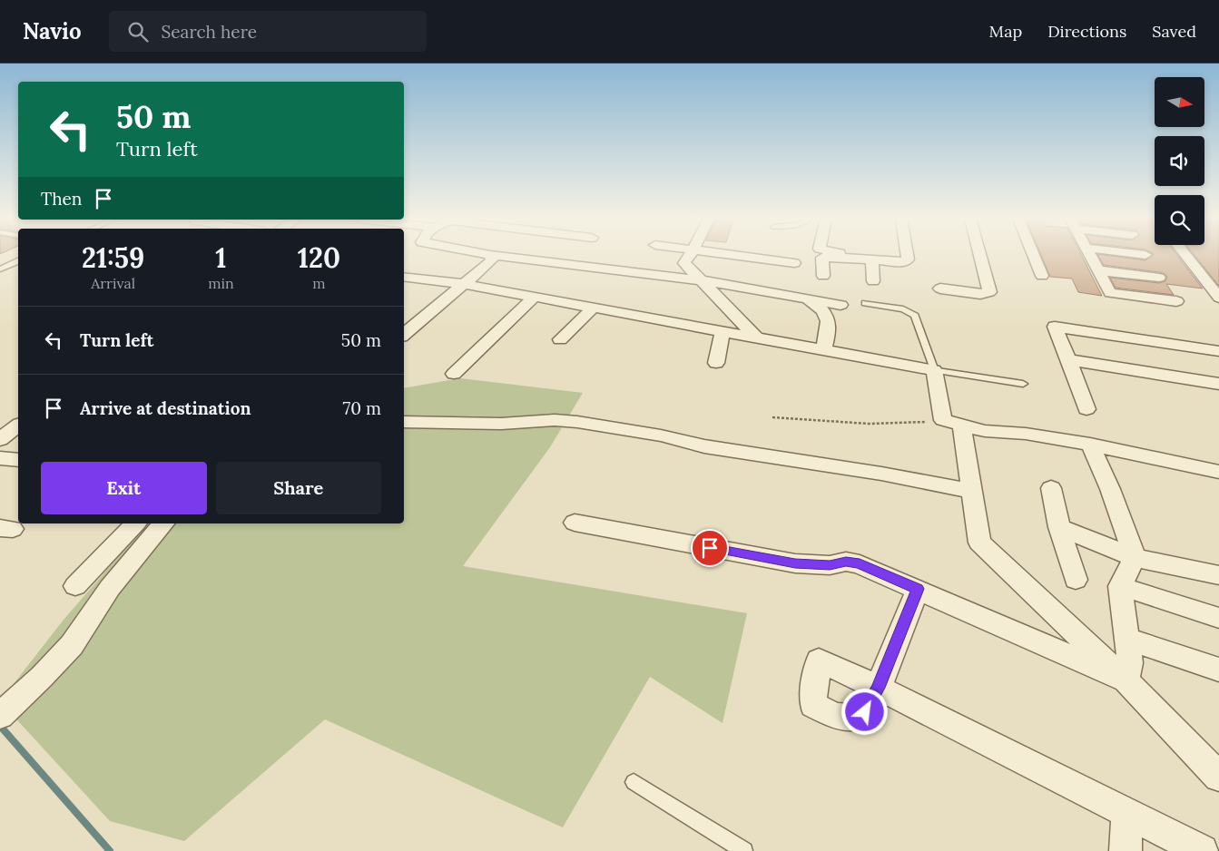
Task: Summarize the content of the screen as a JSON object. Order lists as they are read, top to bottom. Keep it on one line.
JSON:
{"north":"right","page":{"header":"Navio","search":"Search here","nav":["Map","Directions","Saved"],"turn":["50 m","Turn left"],"then":"Then","eta":["21:59","Arrival","1","min","120","m"],"list":[{"name":"Turn left","value":"50 m"},{"name":"Arrive at destination","value":"70 m"}],"buttons":["Exit","Share"]}}
